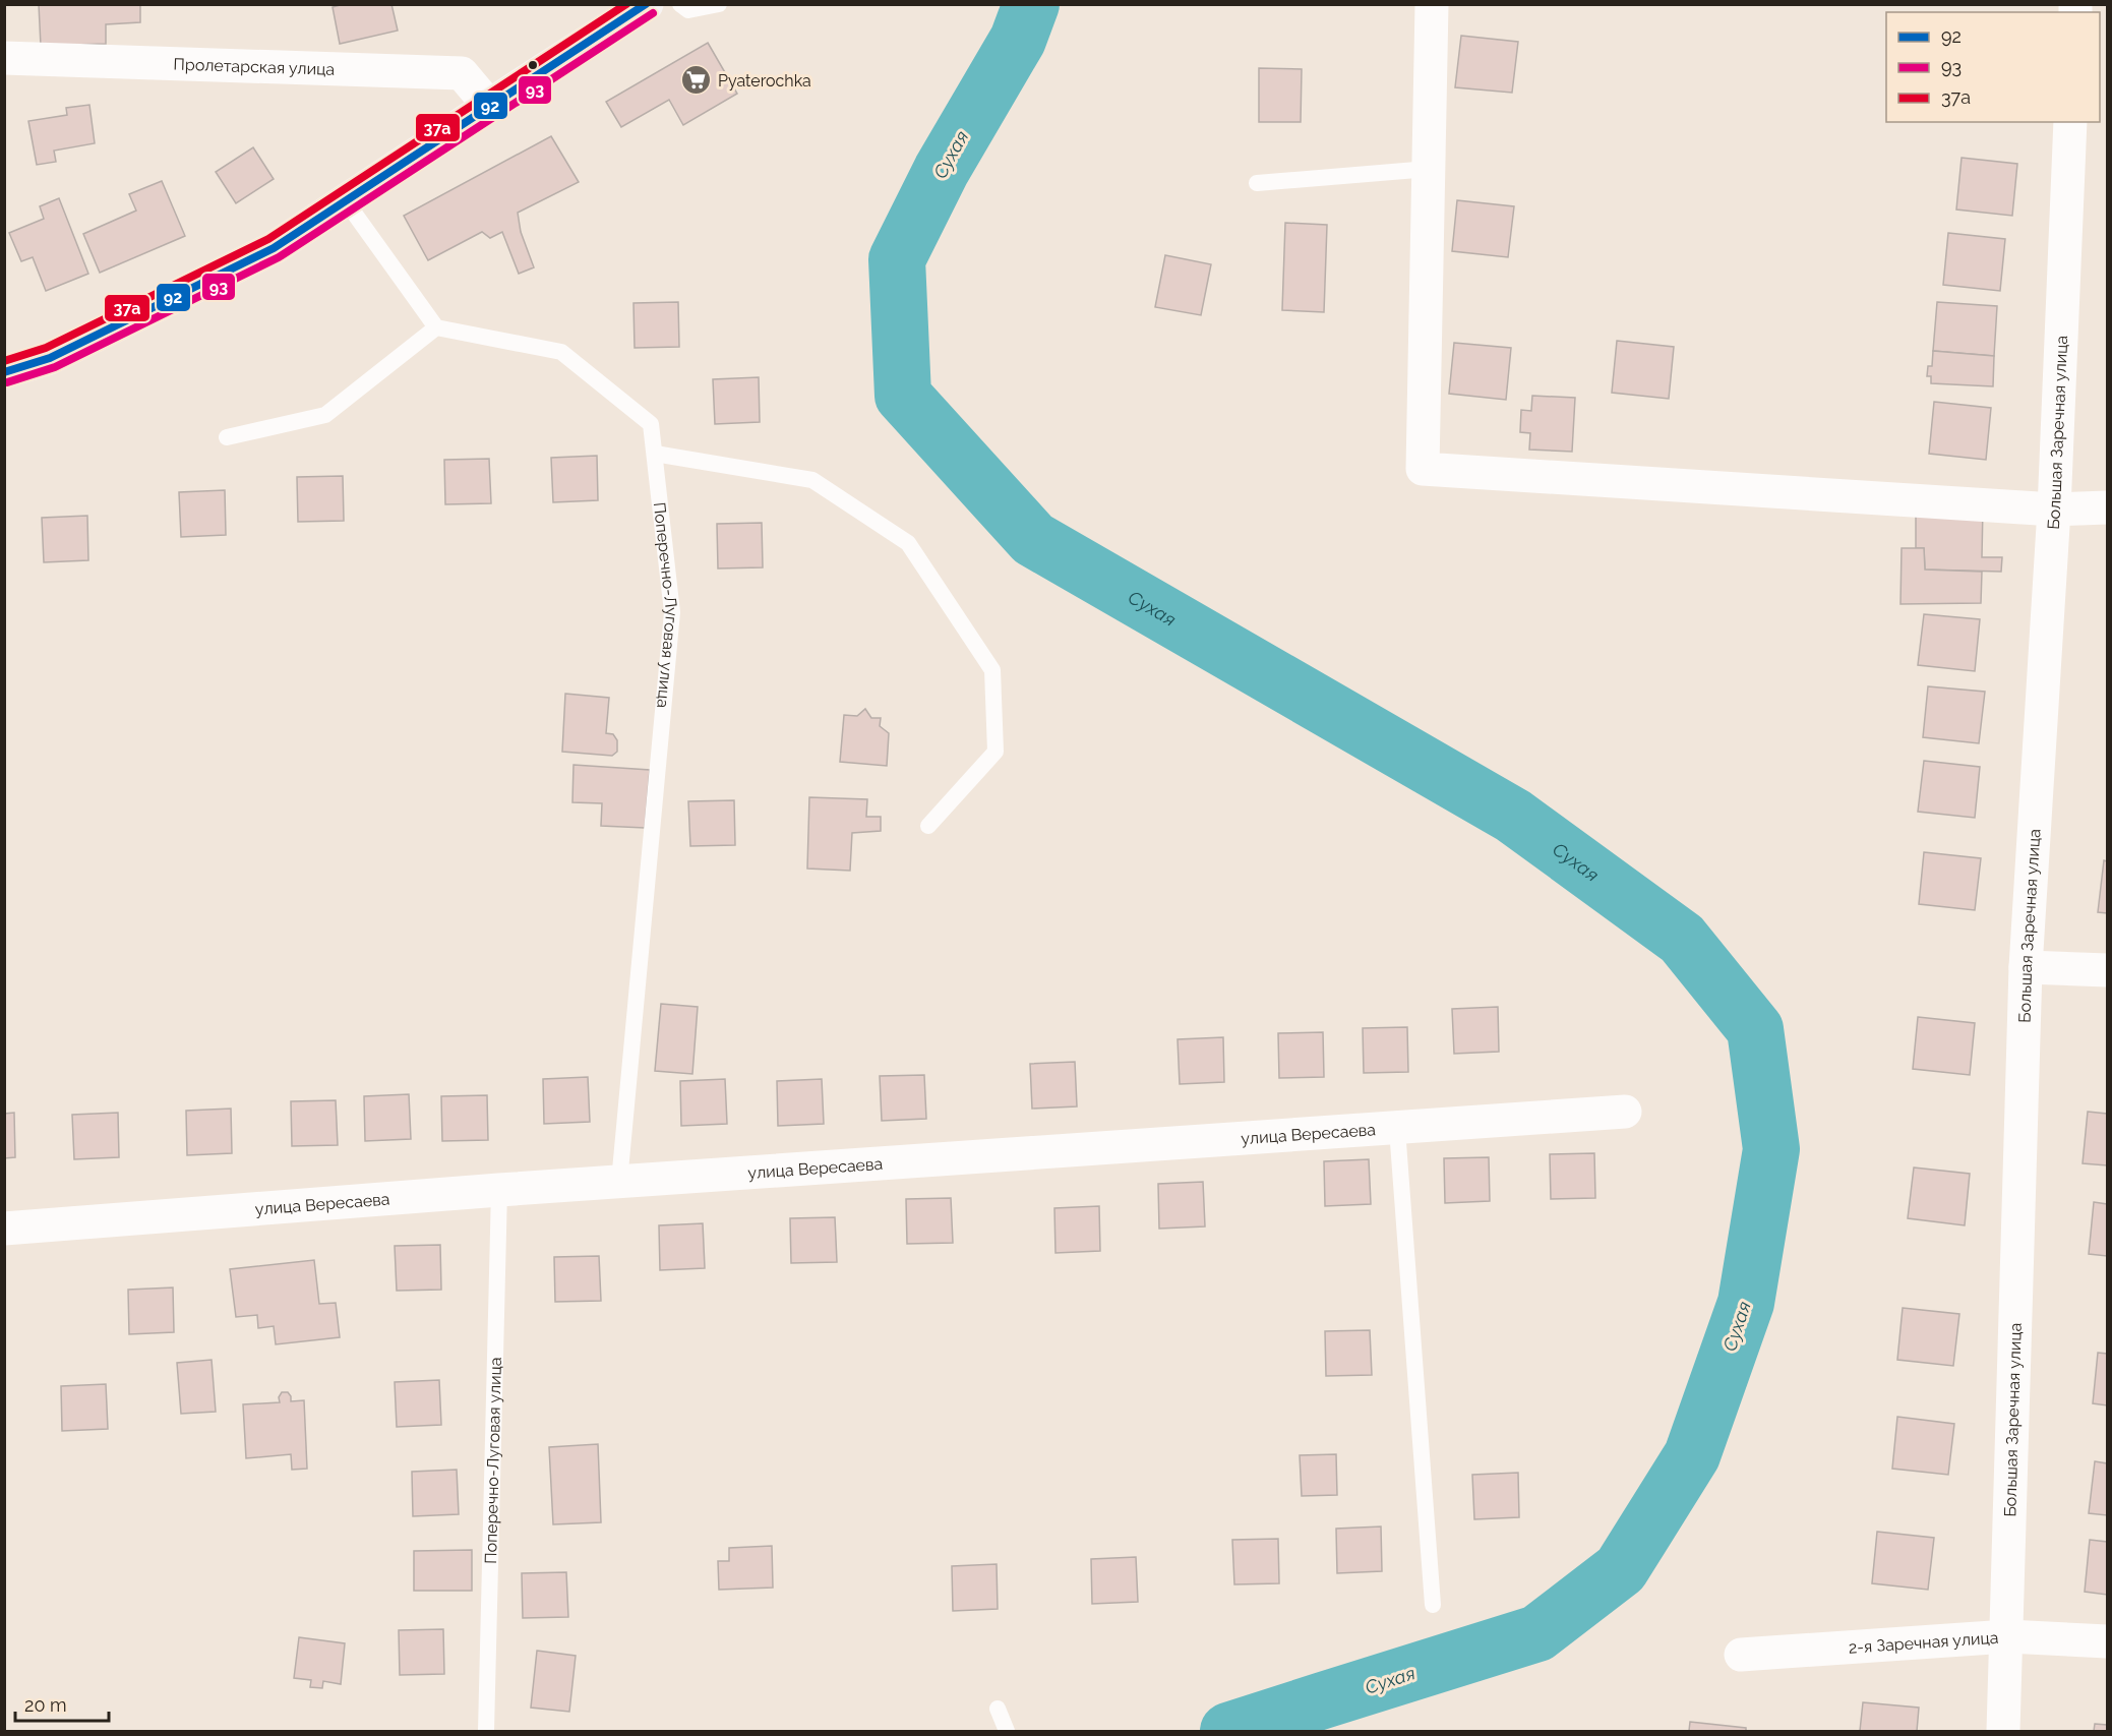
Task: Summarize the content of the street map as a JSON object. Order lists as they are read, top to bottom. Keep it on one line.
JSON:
{"streets":{"street":["Пролетарская улица","Большая Заречная улица","улица Вересаева","2-я Заречная улица"],"lane":["Поперечно-Луговая улица"]},"crossings":[["Большая Заречная улица","2-я Заречная улица"],["Поперечно-Луговая улица","улица Вересаева"]],"water":["Сухая"],"places":{"supermarket":["Pyaterochka"]},"lines":["transit line 92","transit line 37а","transit line 93"],"legend":["92","93","37а"],"scale_bar":"20 m"}
